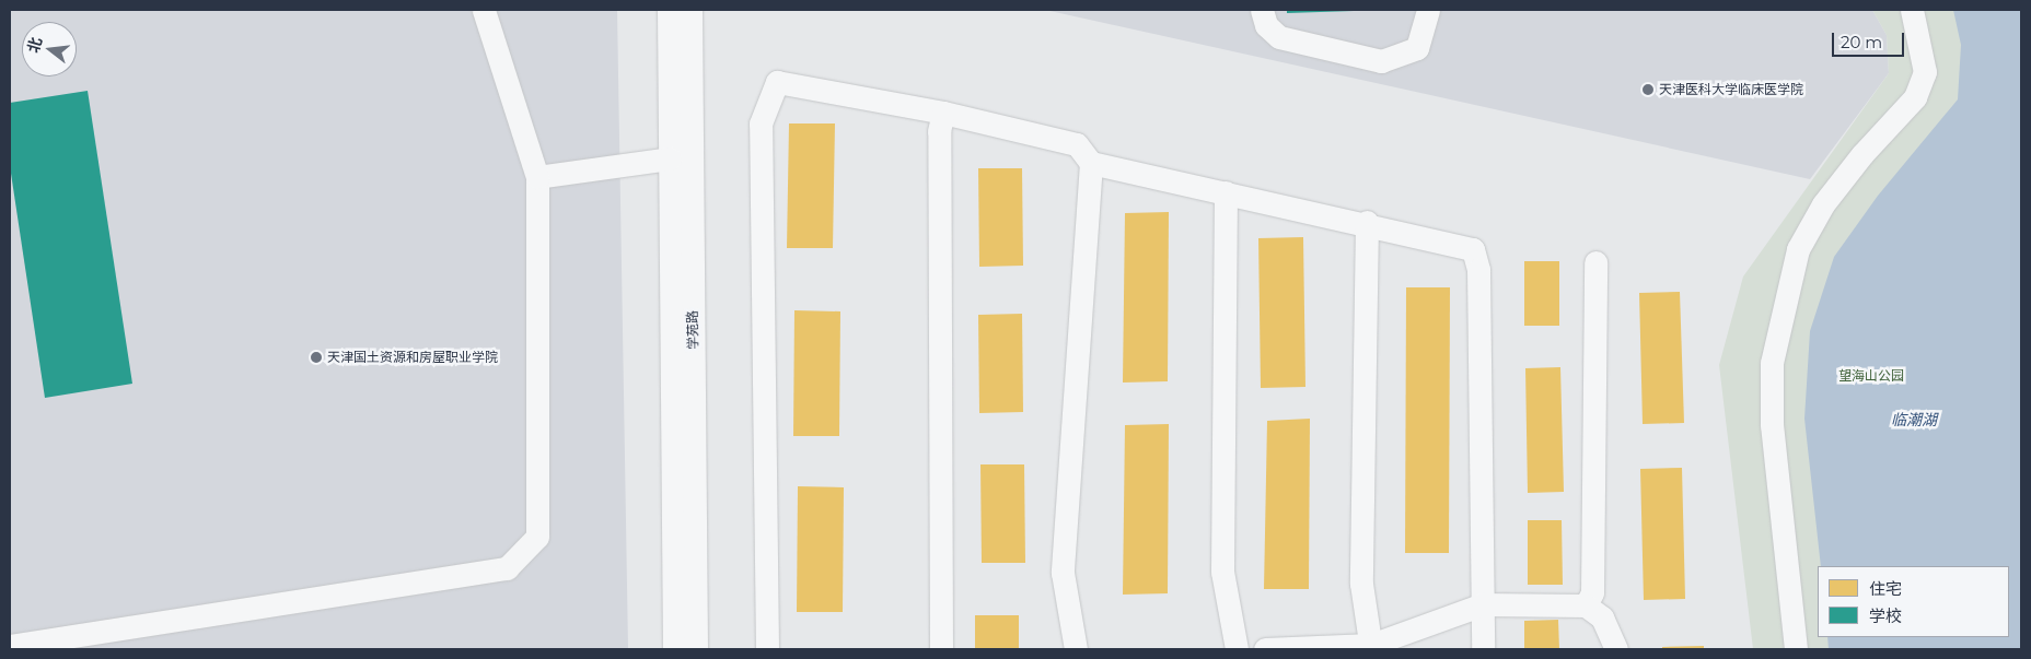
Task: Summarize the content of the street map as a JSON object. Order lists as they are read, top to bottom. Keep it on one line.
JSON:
{"streets":{"street":["学苑路"]},"water":["临潮湖"],"parks":["望海山公园"],"places":["天津医科大学临床医学院","天津国土资源和房屋职业学院"],"legend":["住宅","学校"],"scale_bar":"20 m","north":"left"}
